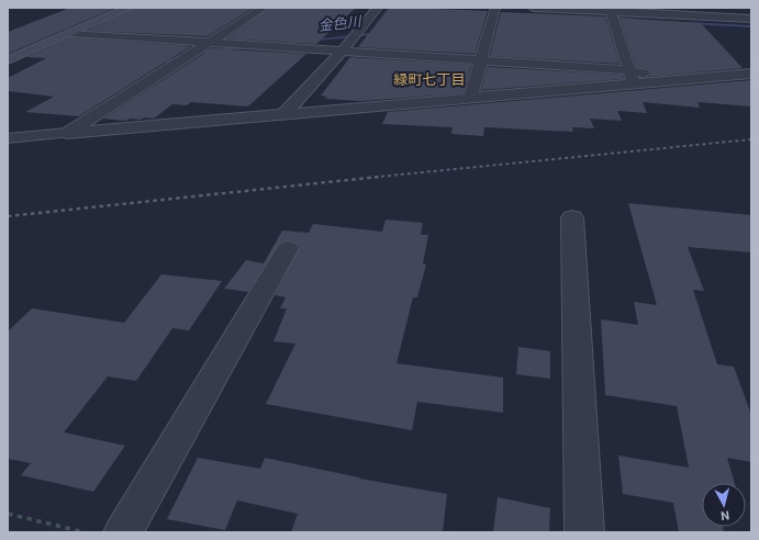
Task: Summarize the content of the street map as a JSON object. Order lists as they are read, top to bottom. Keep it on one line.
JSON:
{"districts":["緑町七丁目"],"water":["金色川"],"north":"bottom"}
